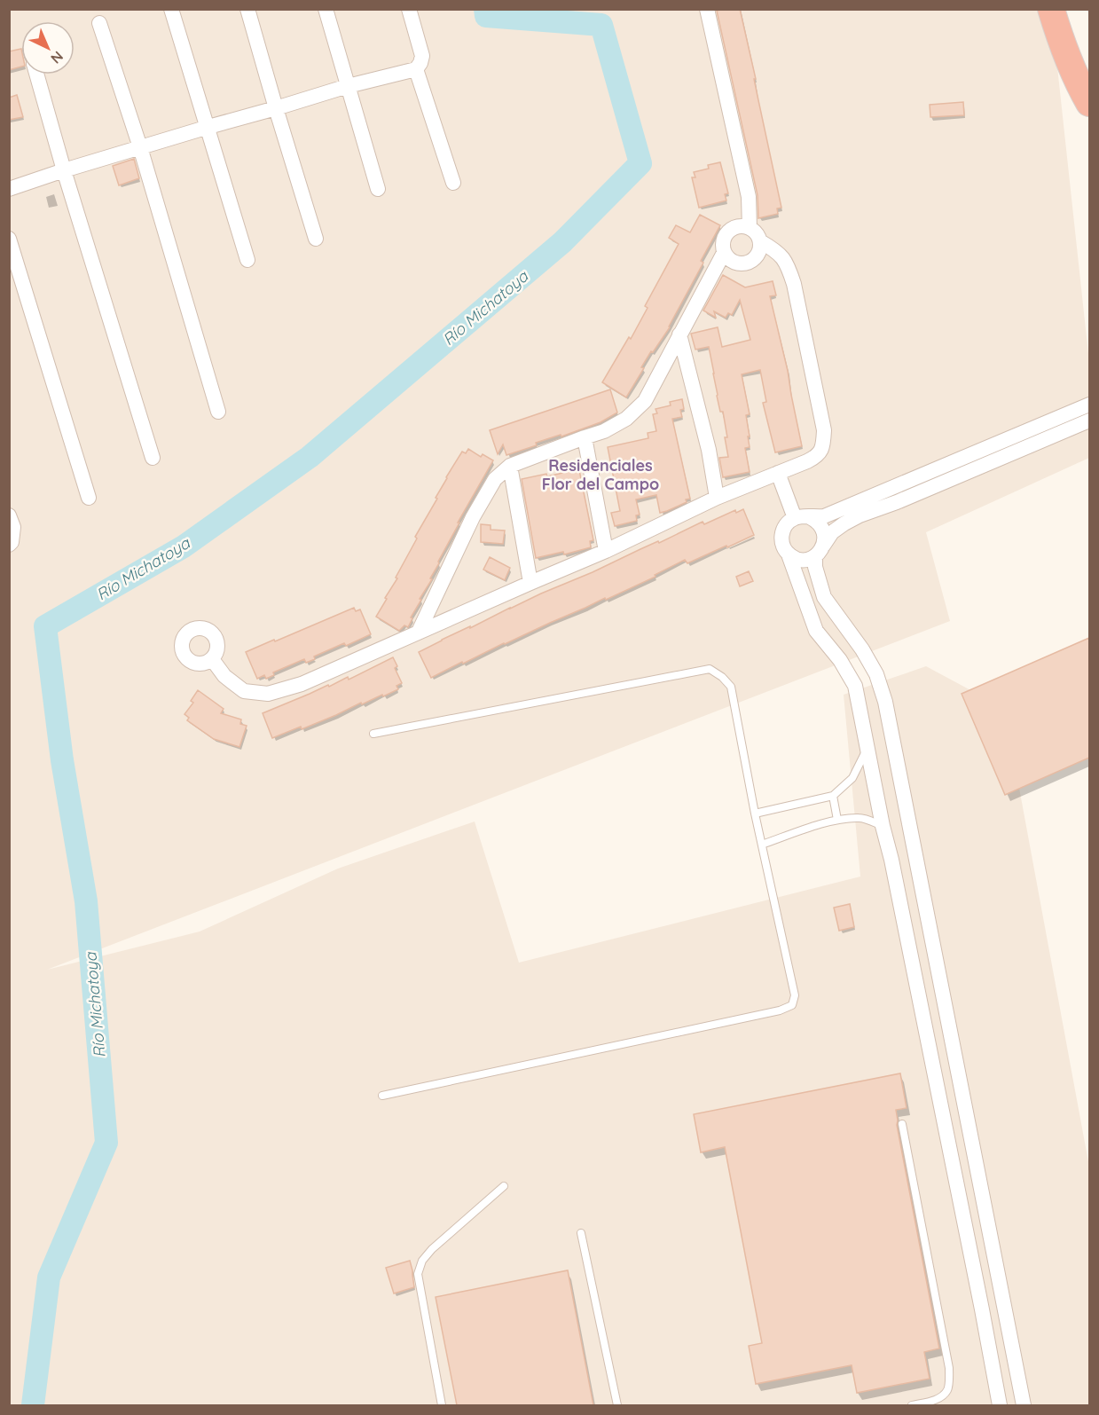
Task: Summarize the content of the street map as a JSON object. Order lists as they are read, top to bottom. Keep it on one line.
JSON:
{"districts":["Residenciales Flor del Campo"],"water":["Río Michatoya"],"north":"bottom right"}
